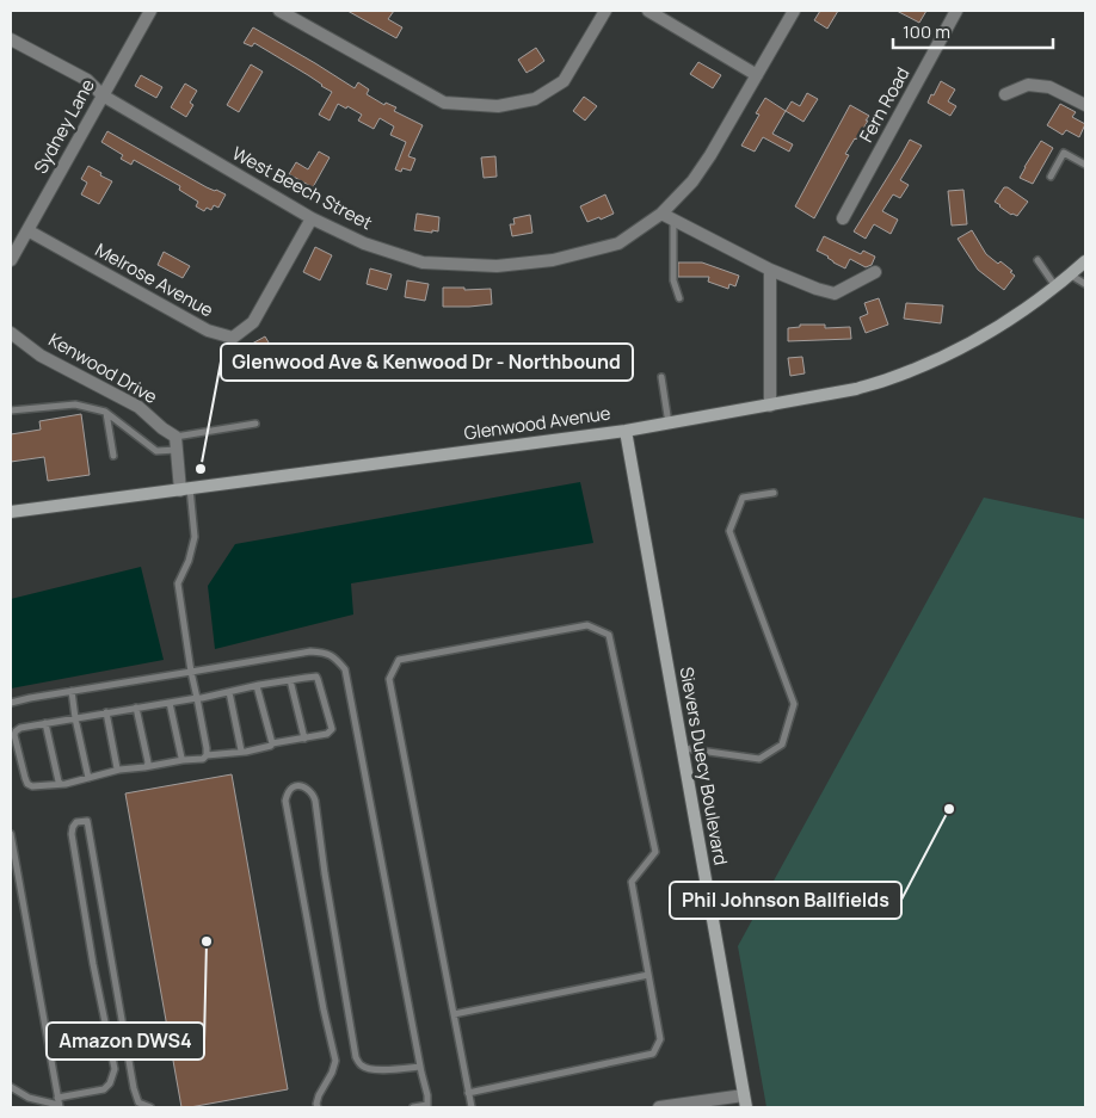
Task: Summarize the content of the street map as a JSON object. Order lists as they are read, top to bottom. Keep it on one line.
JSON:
{"streets":{"street":["Fern Road","Sydney Lane","West Beech Street","Melrose Avenue","Kenwood Drive","Glenwood Avenue","Sievers Duecy Boulevard"]},"crossings":[["Sydney Lane","West Beech Street"],["Sydney Lane","Melrose Avenue"],["West Beech Street","Melrose Avenue"],["Glenwood Avenue","Sievers Duecy Boulevard"]],"places":["Glenwood Ave & Kenwood Dr - Northbound","Phil Johnson Ballfields","Amazon DWS4"],"scale_bar":"100 m"}
